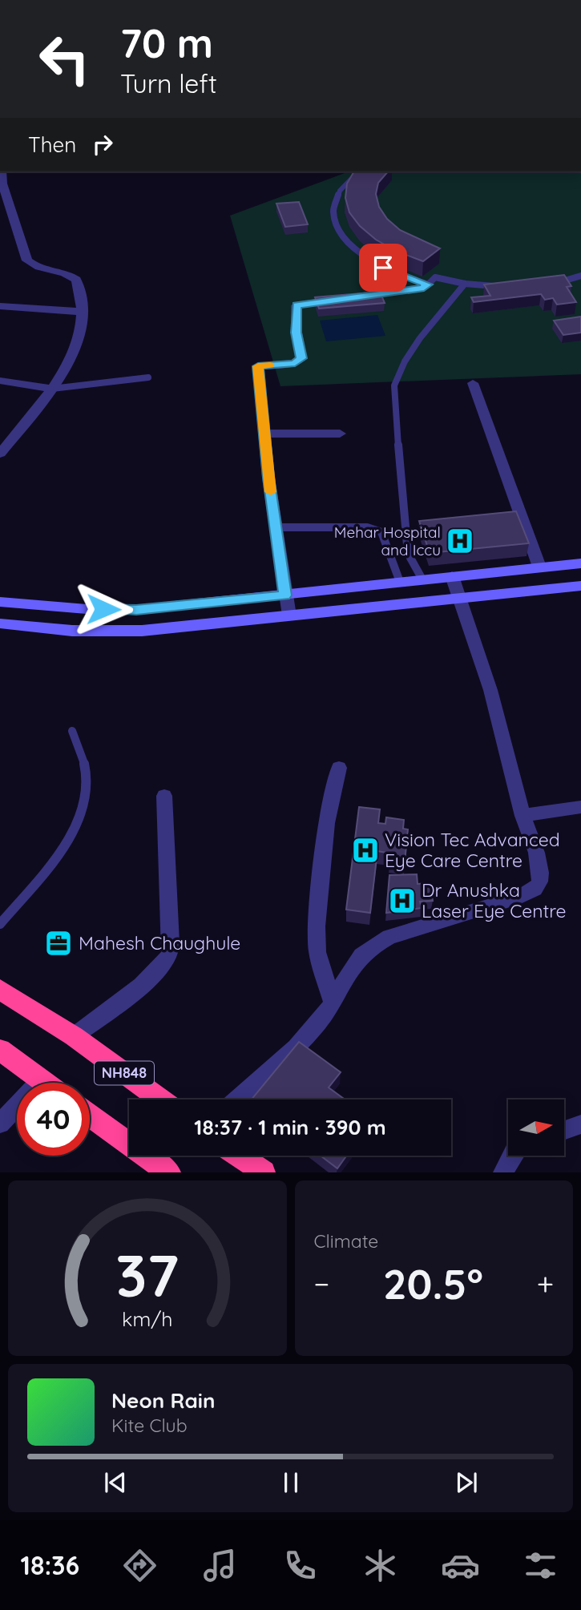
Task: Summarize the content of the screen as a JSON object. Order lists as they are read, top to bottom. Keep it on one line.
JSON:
{"streets":{"highway":["NH848"]},"places":{"hospital":["Mehar Hospital and Iccu","Vision Tec Advanced Eye Care Centre","Dr Anushka Laser Eye Centre"],"office":["Mahesh Chaughule"]},"north":"right","page":{"turn":["70 m","Turn left"],"then":"Then","limit":"40","trip":"18:37 · 1 min · 390 m","tile":"Climate","heat":["−","20.5°","+"],"song":["Neon Rain","Kite Club"],"tabs":"18:36","gauge":["37","km/h"]}}
